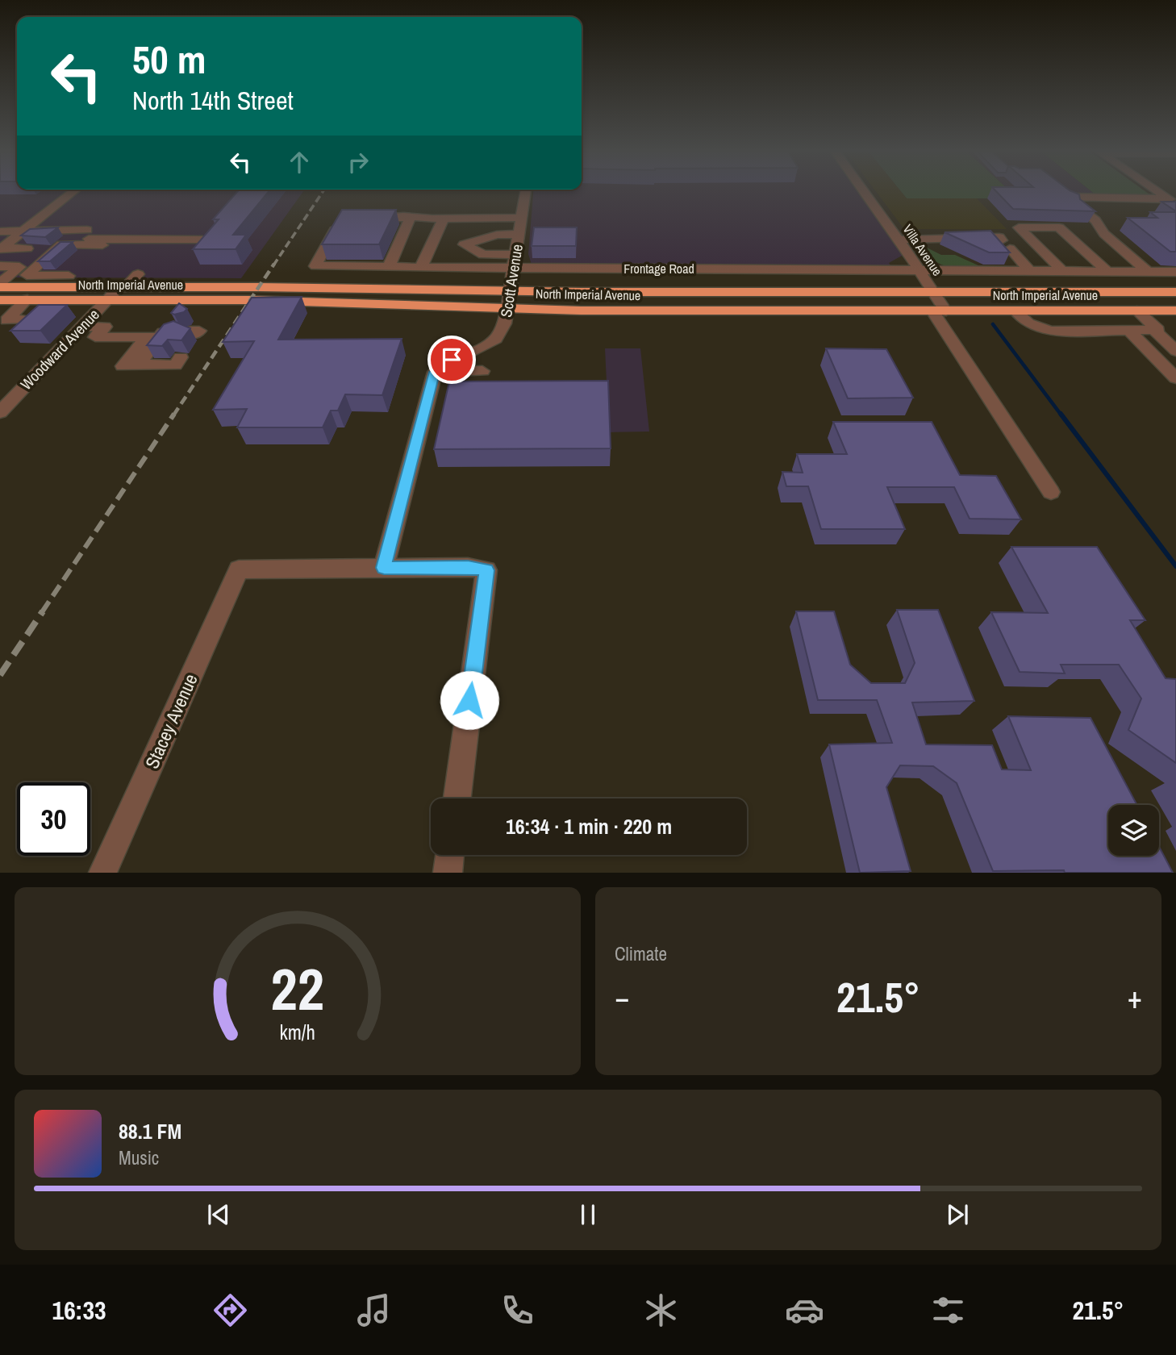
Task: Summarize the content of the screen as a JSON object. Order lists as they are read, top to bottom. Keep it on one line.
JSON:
{"streets":{"highway":["North Imperial Avenue"],"street":["Villa Avenue","Frontage Road","Scott Avenue","Woodward Avenue","Stacey Avenue"]},"crossings":[["Villa Avenue","Frontage Road"],["Villa Avenue","North Imperial Avenue"],["Frontage Road","Scott Avenue"],["Scott Avenue","North Imperial Avenue"],["North Imperial Avenue","Woodward Avenue"]],"page":{"turn":["50 m","North 14th Street"],"limit":"30","trip":"16:34 · 1 min · 220 m","tile":"Climate","heat":["−","21.5°","+"],"song":["88.1 FM","Music"],"tabs":["16:33","21.5°"],"gauge":["22","km/h"]}}
